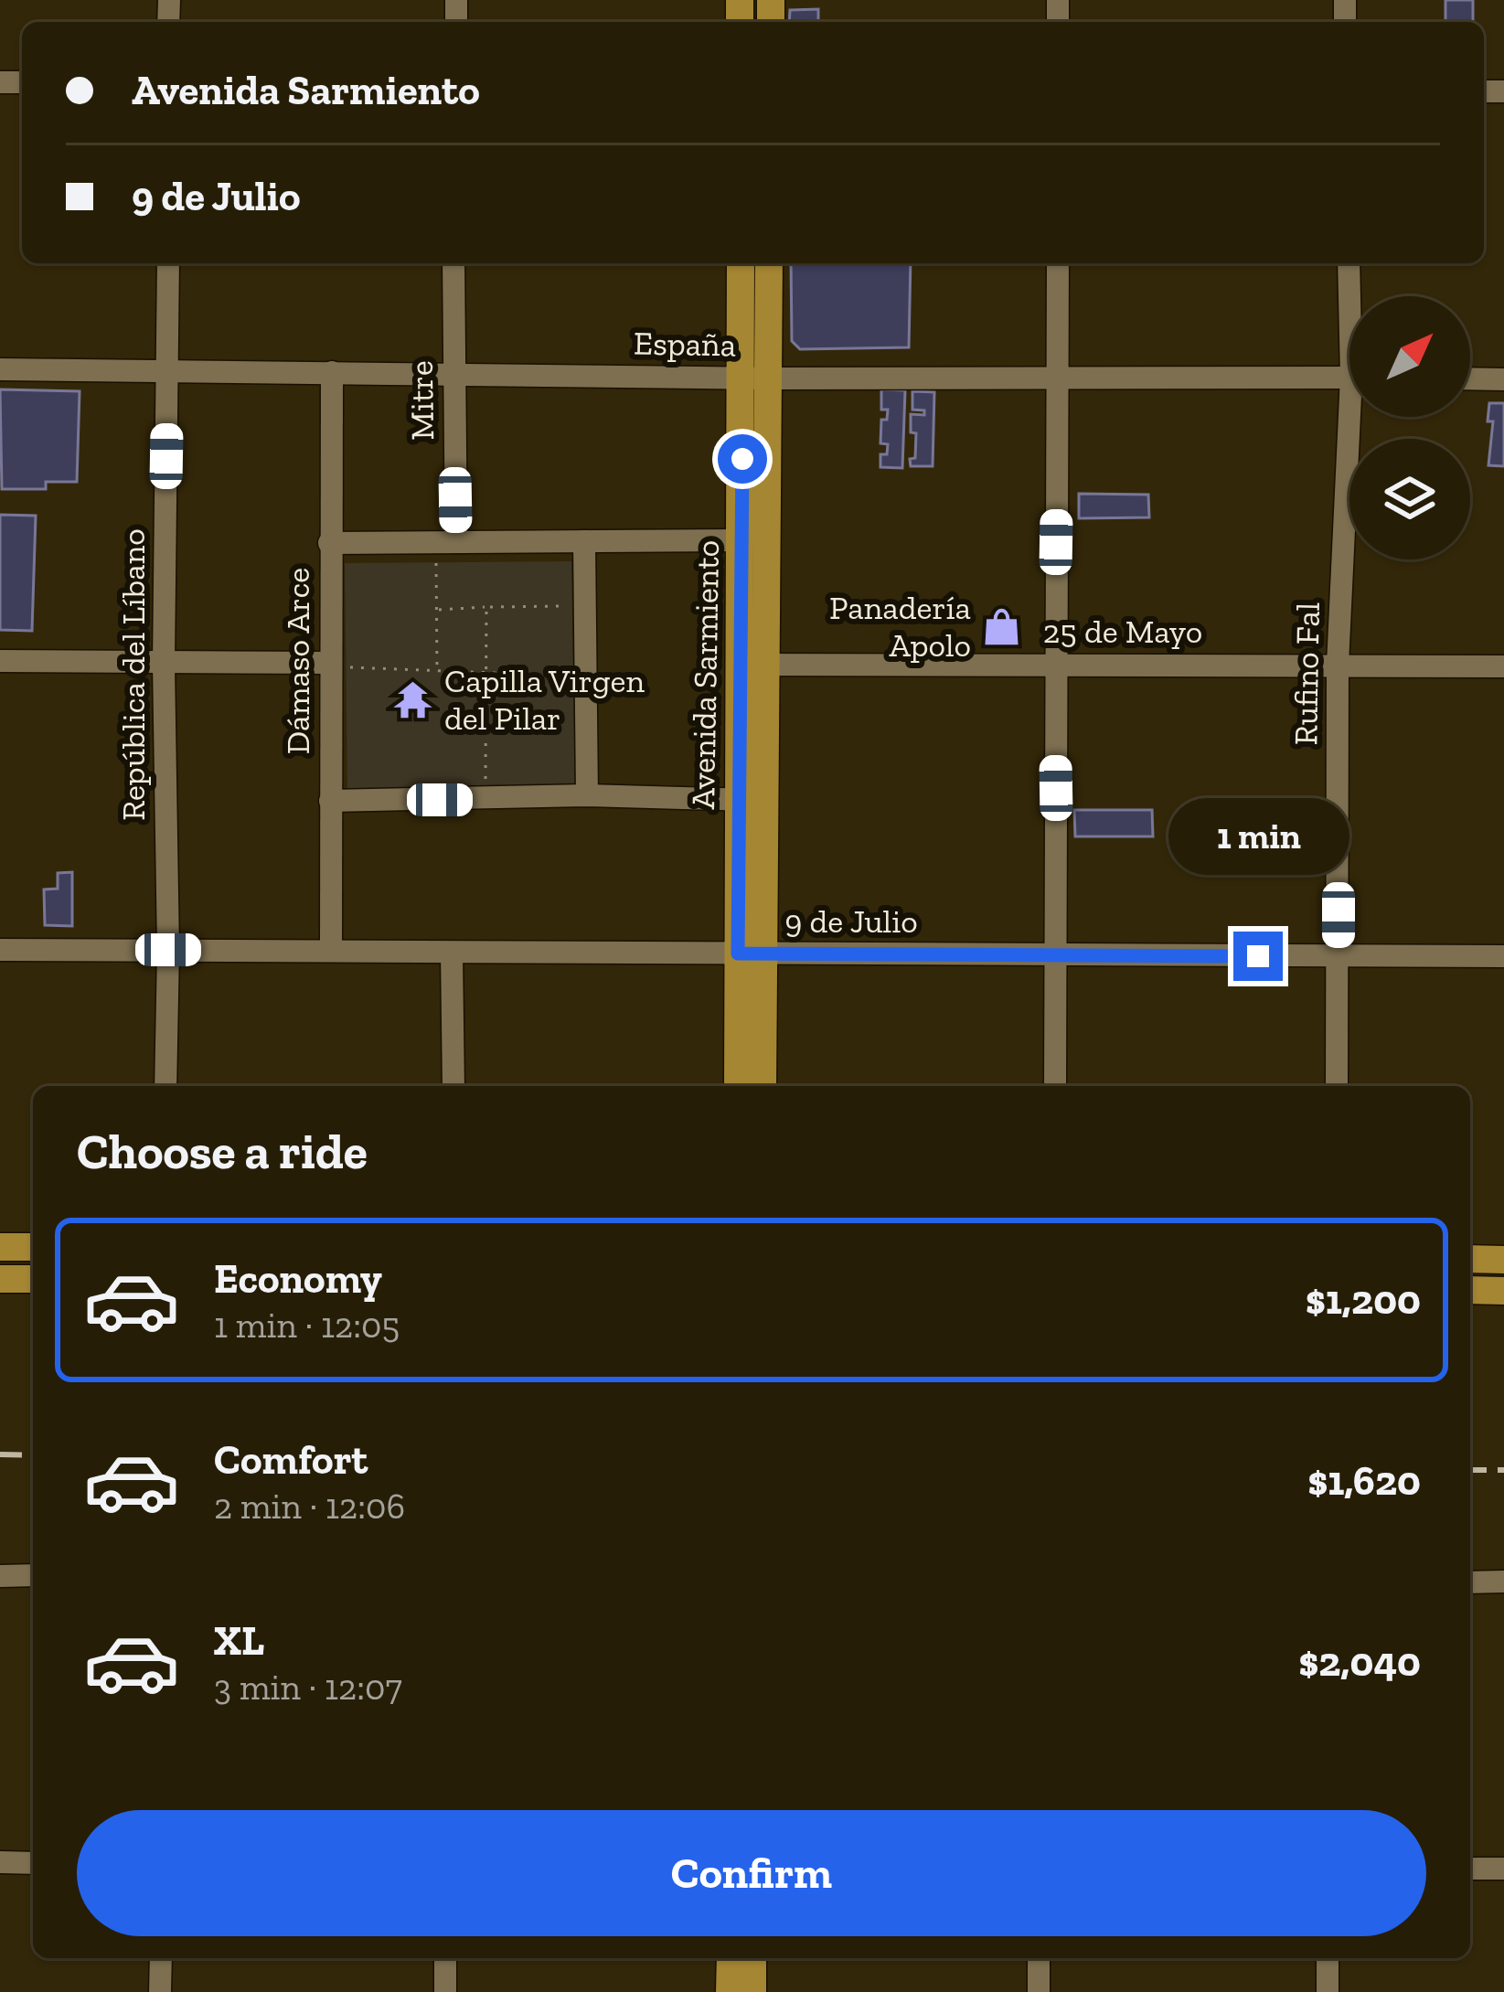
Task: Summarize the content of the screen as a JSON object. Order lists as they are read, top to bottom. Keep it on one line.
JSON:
{"streets":{"main road":["Avenida Sarmiento"],"street":["España","Mitre","25 de Mayo","Dámaso Arce","Rufino Fal","República del Líbano","9 de Julio"]},"crossings":[["España","Mitre"],["España","Dámaso Arce"],["España","República del Líbano"],["España","Avenida Sarmiento"],["25 de Mayo","Rufino Fal"],["25 de Mayo","Avenida Sarmiento"],["Dámaso Arce","9 de Julio"],["Rufino Fal","9 de Julio"],["República del Líbano","9 de Julio"],["Avenida Sarmiento","9 de Julio"]],"places":{"shop":["Panadería Apolo"],"temple":["Capilla Virgen del Pilar"]},"north":"top right","page":{"banner":["Avenida Sarmiento","9 de Julio"],"bubble":"1 min","heading":"Choose a ride","list":[{"name":"Economy","note":"1 min · 12:05","value":"$1,200"},{"name":"Comfort","note":"2 min · 12:06","value":"$1,620"},{"name":"XL","note":"3 min · 12:07","value":"$2,040"}],"buttons":"Confirm"}}
